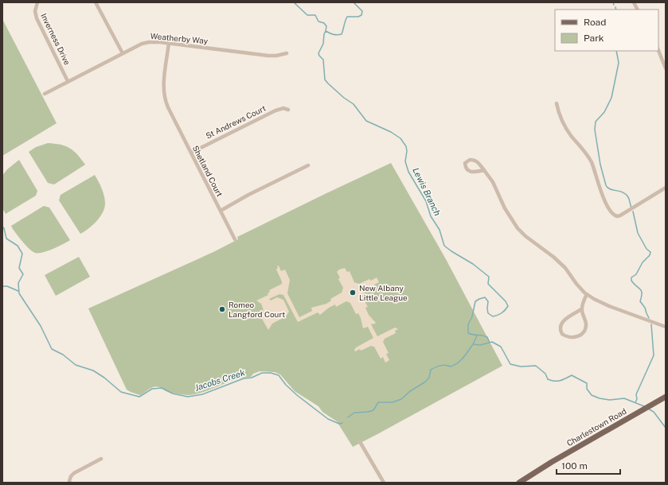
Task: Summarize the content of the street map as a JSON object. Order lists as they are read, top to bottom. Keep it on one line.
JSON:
{"streets":{"main road":["Charlestown Road"],"street":["Weatherby Way","Inverness Drive","St Andrews Court","Shetland Court"]},"crossings":[["Weatherby Way","Inverness Drive"],["Weatherby Way","Shetland Court"],["St Andrews Court","Shetland Court"]],"water":["Lewis Branch","Jacobs Creek"],"places":["New Albany Little League","Romeo Langford Court"],"legend":["Road","Park"],"scale_bar":"100 m"}
